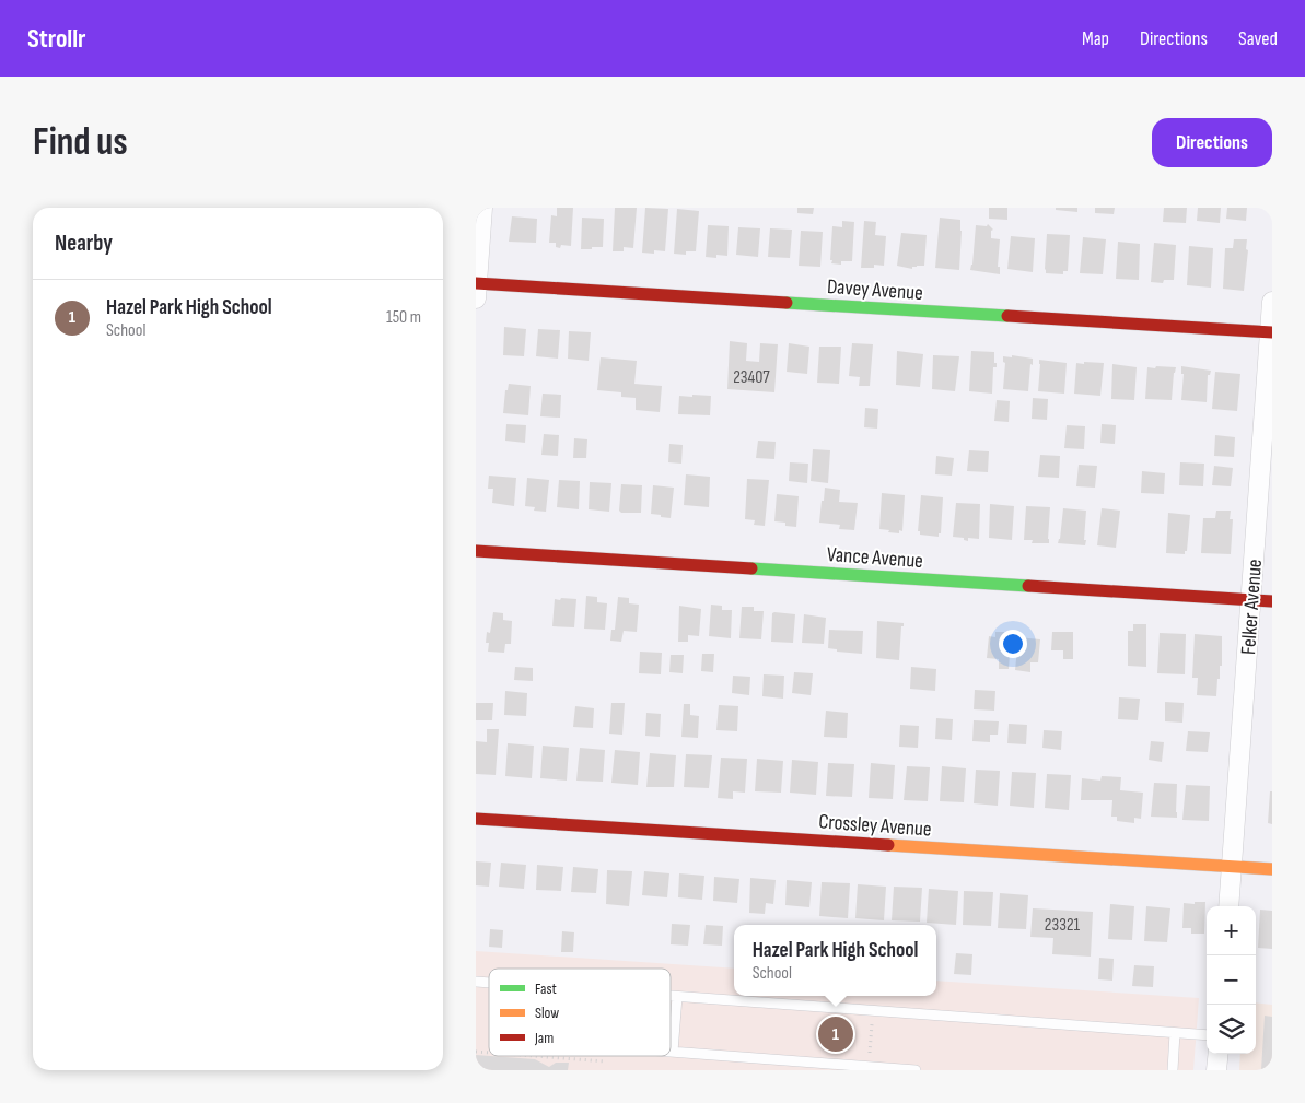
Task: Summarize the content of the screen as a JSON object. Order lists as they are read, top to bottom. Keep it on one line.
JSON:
{"streets":{"street":["Davey Avenue","Vance Avenue","Felker Avenue","Crossley Avenue"]},"crossings":[["Davey Avenue","Felker Avenue"],["Vance Avenue","Felker Avenue"],["Felker Avenue","Crossley Avenue"]],"house_numbers":["23407","23321"],"legend":["Fast","Slow","Jam"],"page":{"header":"Strollr","nav":["Map","Directions","Saved"],"buttons":"Directions","title":"Find us","heading":"Nearby","list":[{"mark":"1","name":"Hazel Park High School","note":"School","value":"150 m"}],"map_buttons":["+","−"],"popup":["Hazel Park High School","School"],"pins":"1"}}
